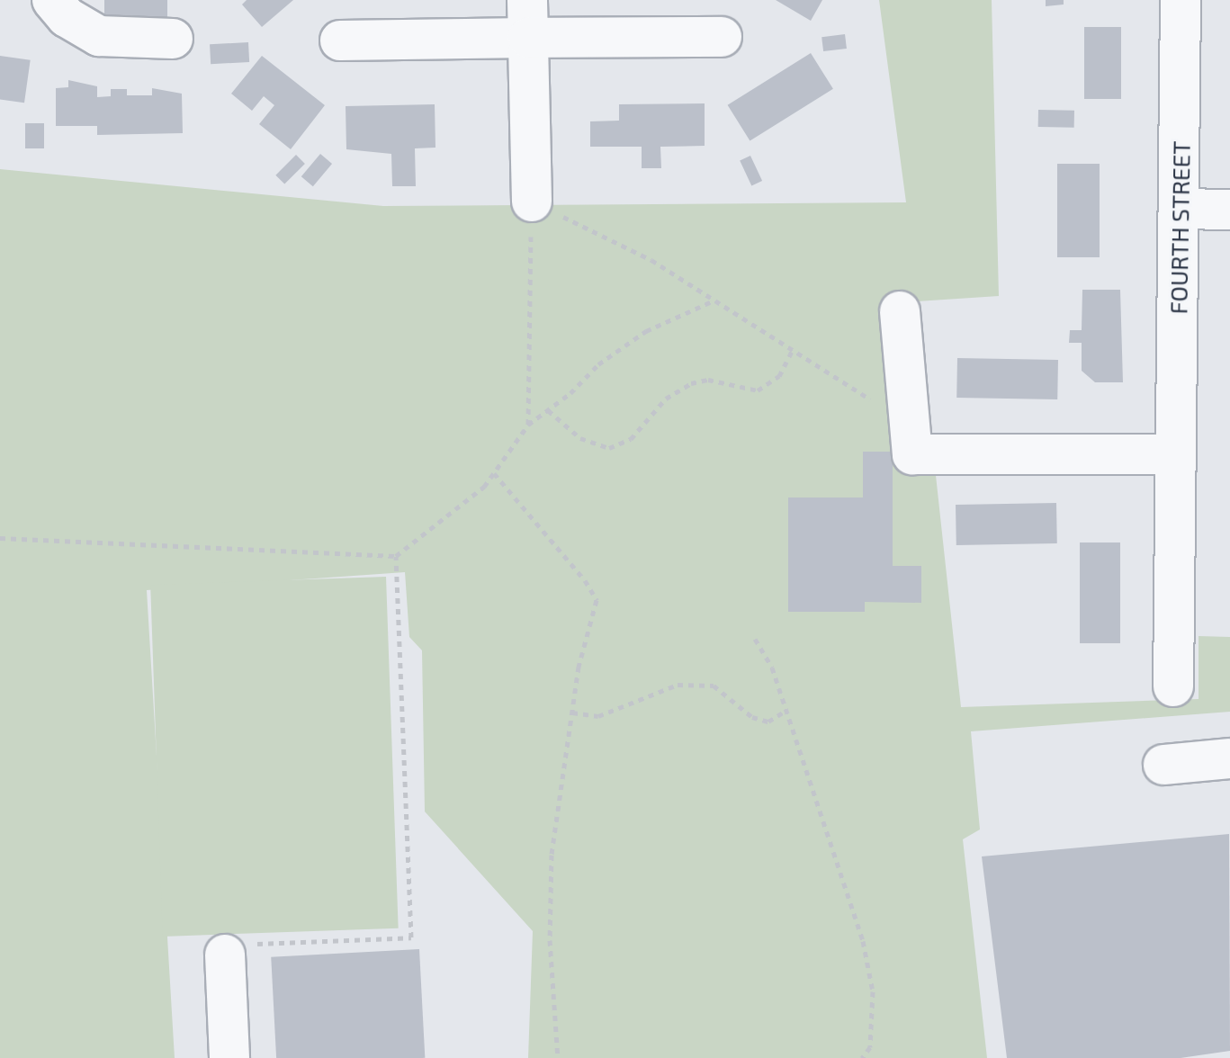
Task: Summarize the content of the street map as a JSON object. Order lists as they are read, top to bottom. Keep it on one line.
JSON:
{"streets":{"street":["FOURTH STREET"]}}
